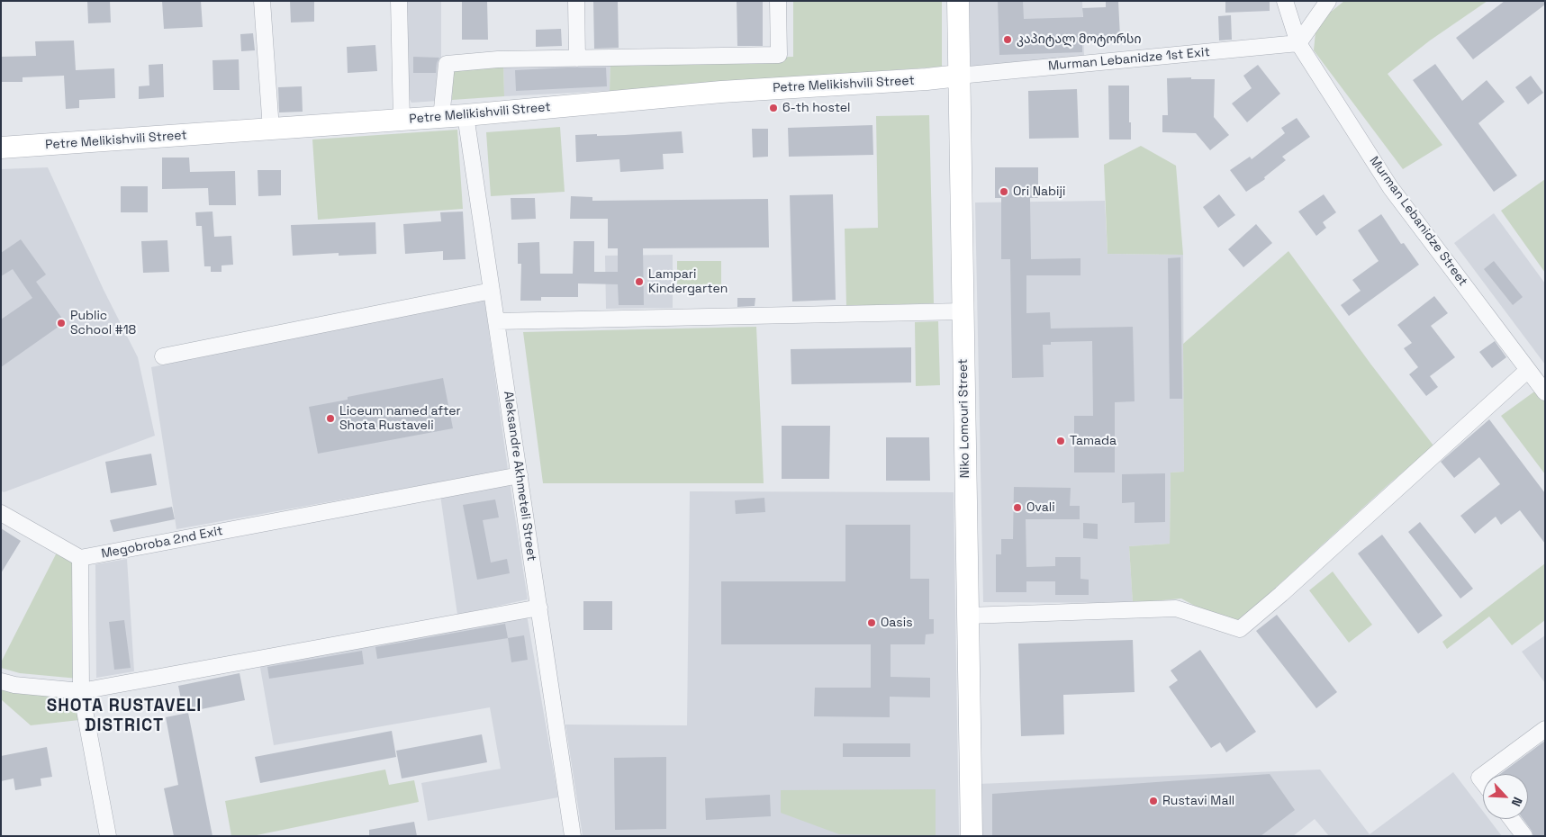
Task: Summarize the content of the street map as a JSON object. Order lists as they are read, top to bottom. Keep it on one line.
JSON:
{"streets":{"street":["Murman Lebanidze 1st Exit","Petre Melikishvili Street","Murman Lebanidze Street","Niko Lomouri Street","Aleksandre Akhmeteli Street","Megobroba 2nd Exit"]},"crossings":[["Murman Lebanidze 1st Exit","Petre Melikishvili Street"],["Murman Lebanidze 1st Exit","Murman Lebanidze Street"],["Murman Lebanidze 1st Exit","Niko Lomouri Street"],["Petre Melikishvili Street","Niko Lomouri Street"],["Petre Melikishvili Street","Aleksandre Akhmeteli Street"],["Aleksandre Akhmeteli Street","Megobroba 2nd Exit"]],"districts":["SHOTA RUSTAVELI DISTRICT"],"places":["კაპიტალ მოტორსი","6-th hostel","Ori Nabiji","Lampari Kindergarten","Public School #18","Liceum named after Shota Rustaveli","Tamada","Ovali","Oasis","Rustavi Mall"],"north":"bottom right"}
